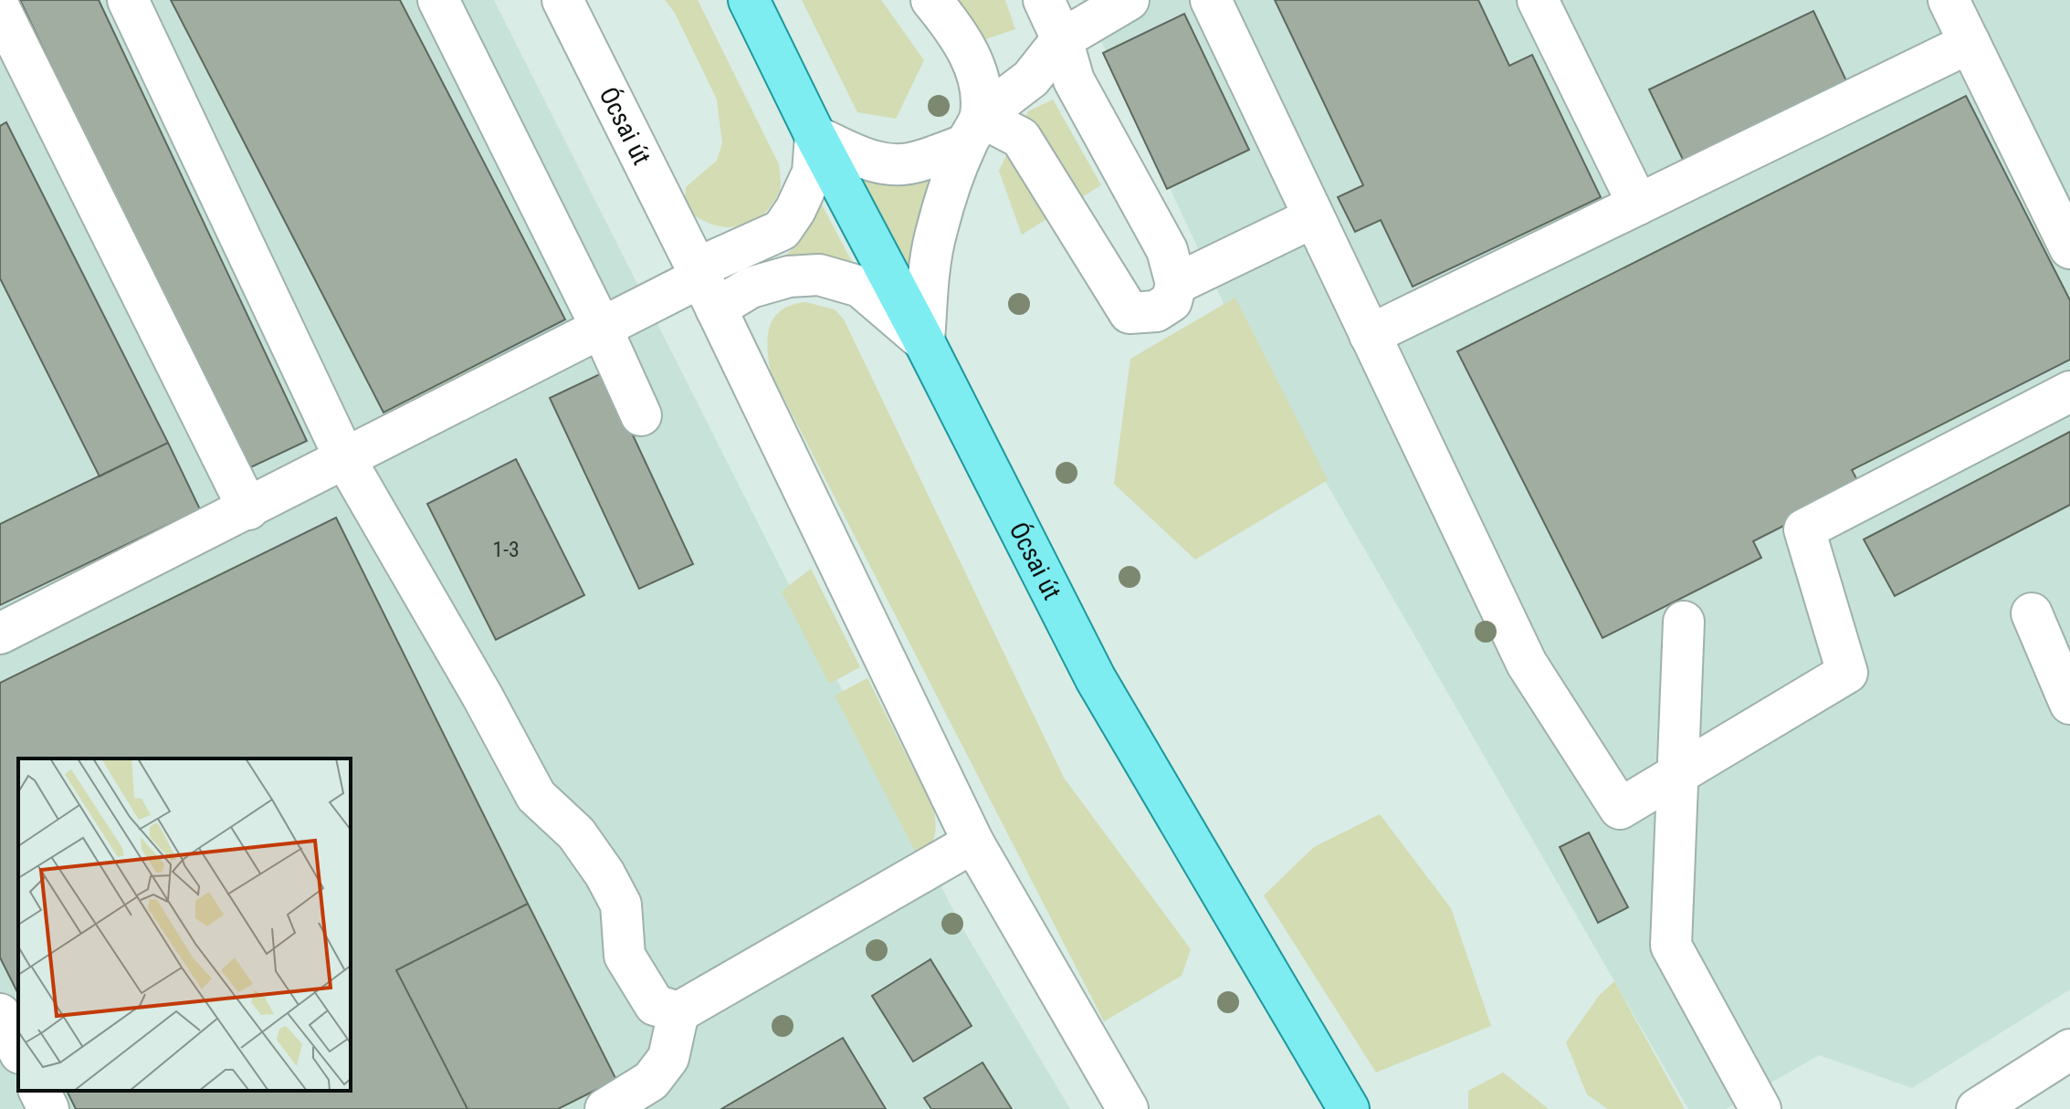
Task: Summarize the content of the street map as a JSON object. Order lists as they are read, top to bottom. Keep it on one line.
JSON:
{"streets":{"main road":["Ócsai út"]},"house_numbers":["1-3"]}
